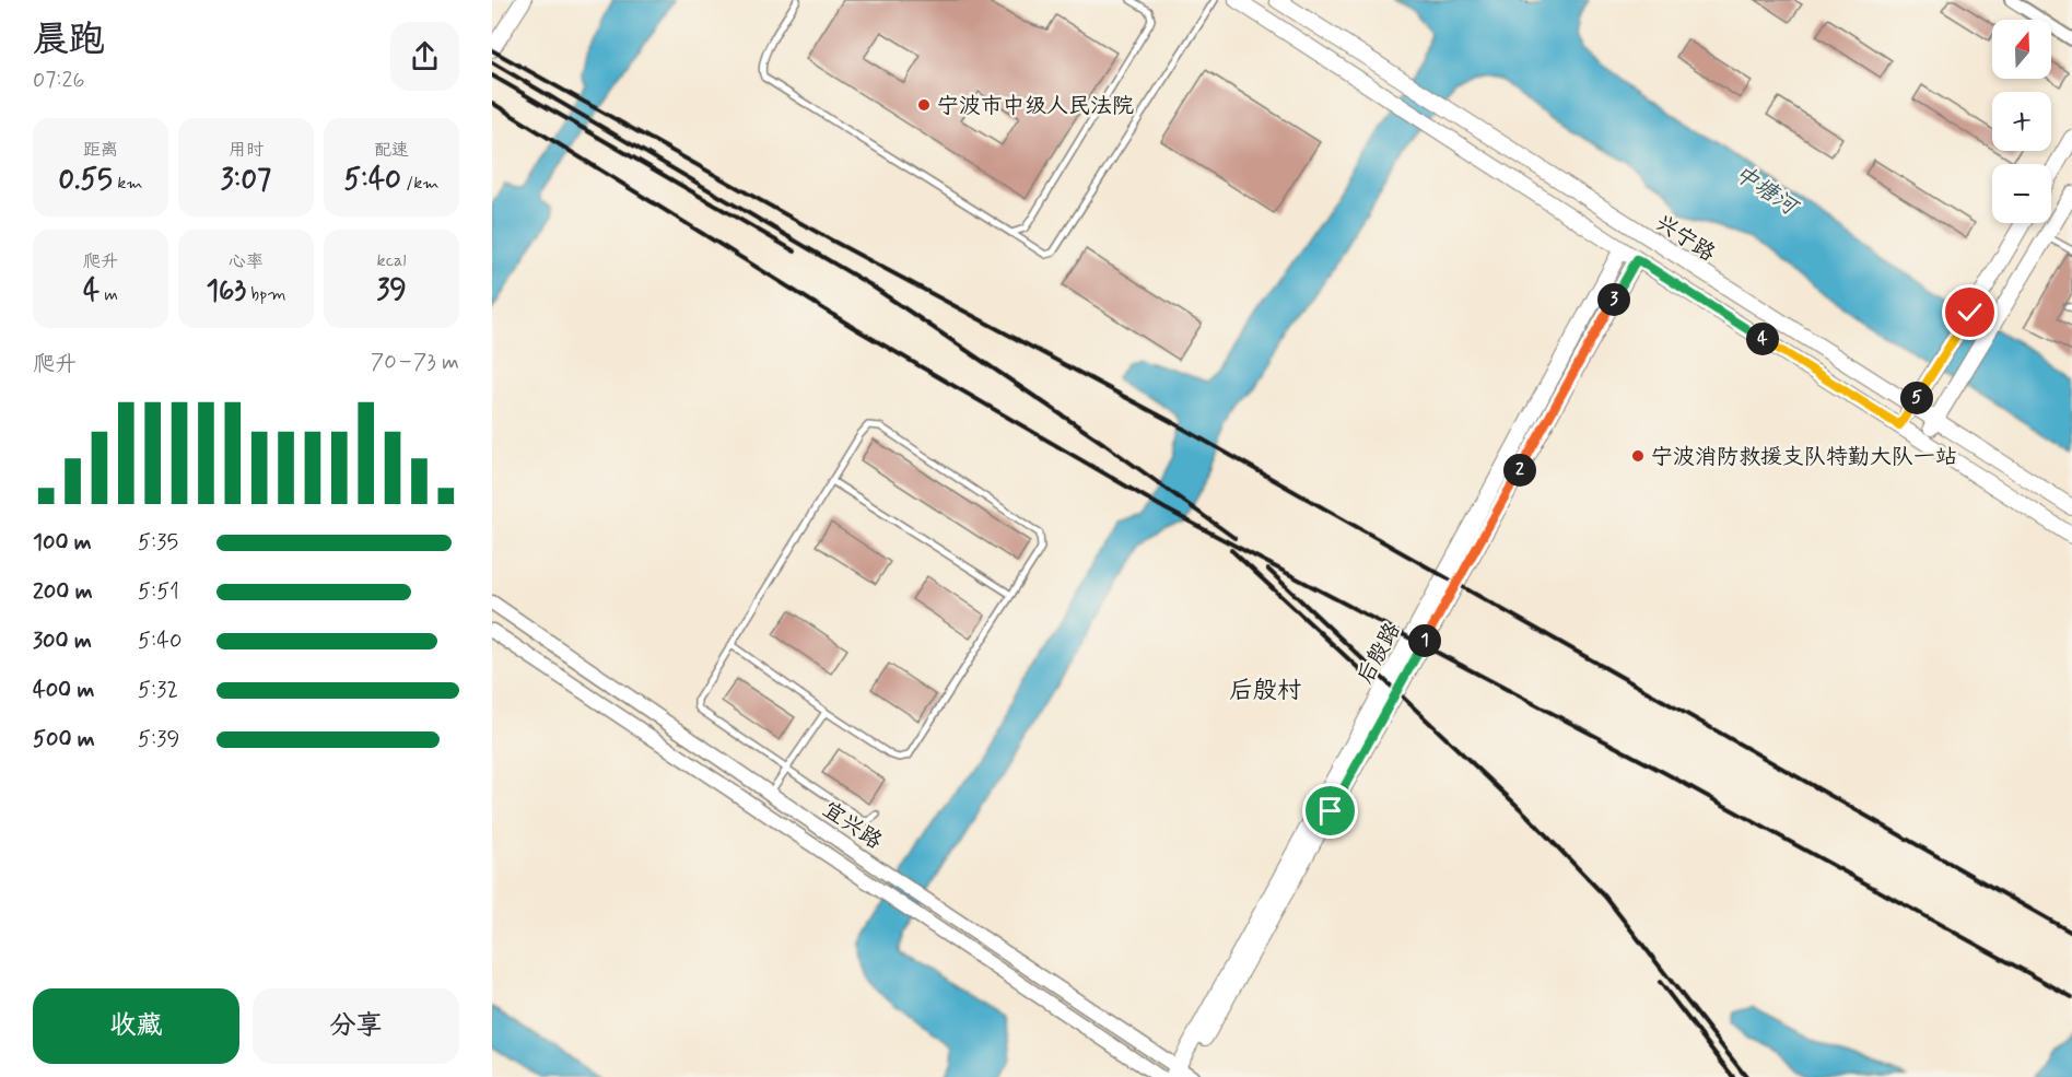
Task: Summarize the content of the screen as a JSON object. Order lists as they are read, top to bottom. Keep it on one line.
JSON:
{"streets":{"main road":["兴宁路","后殷路"],"street":["宜兴路"]},"crossings":[["后殷路","宜兴路"]],"districts":["后殷村"],"water":["中塘河"],"places":["宁波市中级人民法院","宁波消防救援支队特勤大队一站"],"north":"top","page":{"heading":["晨跑","07:26"],"map_buttons":["+","−"],"stats":[["距离","0.55 km"],["用时","3:07"],["配速","5:40 /km"],["爬升","4 m"],["心率","163 bpm"],["kcal","39"]],"pins":["3","4","5","2","1"],"chart":["爬升","70–73 m"],"list":[{"name":"100 m","note":"5:35"},{"name":"200 m","note":"5:51"},{"name":"300 m","note":"5:40"},{"name":"400 m","note":"5:32"},{"name":"500 m","note":"5:39"}],"buttons":["收藏","分享"]}}
